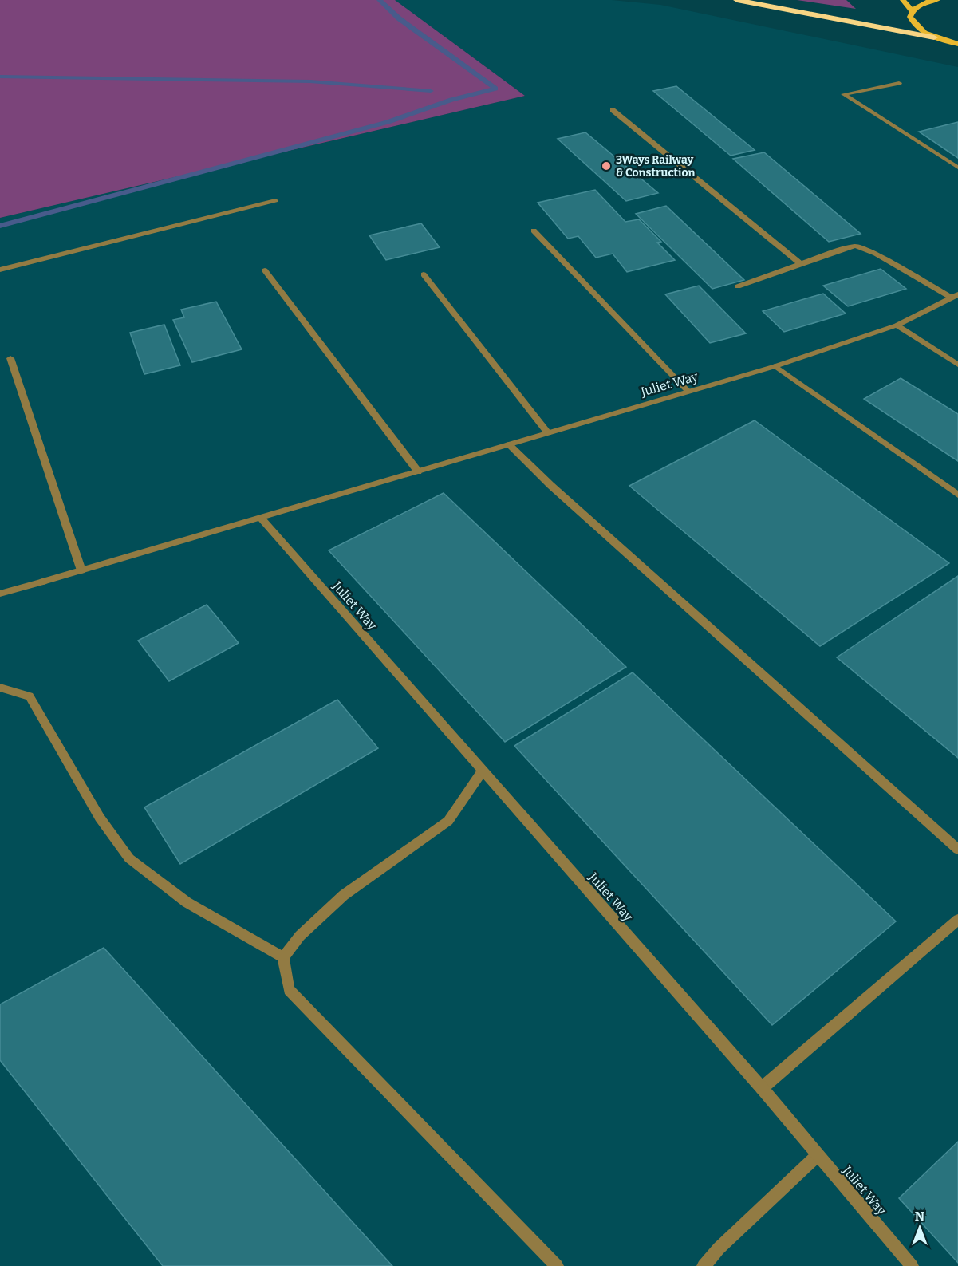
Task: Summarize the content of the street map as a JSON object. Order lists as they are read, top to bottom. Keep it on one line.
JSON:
{"streets":{"street":["Juliet Way"]},"places":["3Ways Railway & Construction"],"north":"top"}
